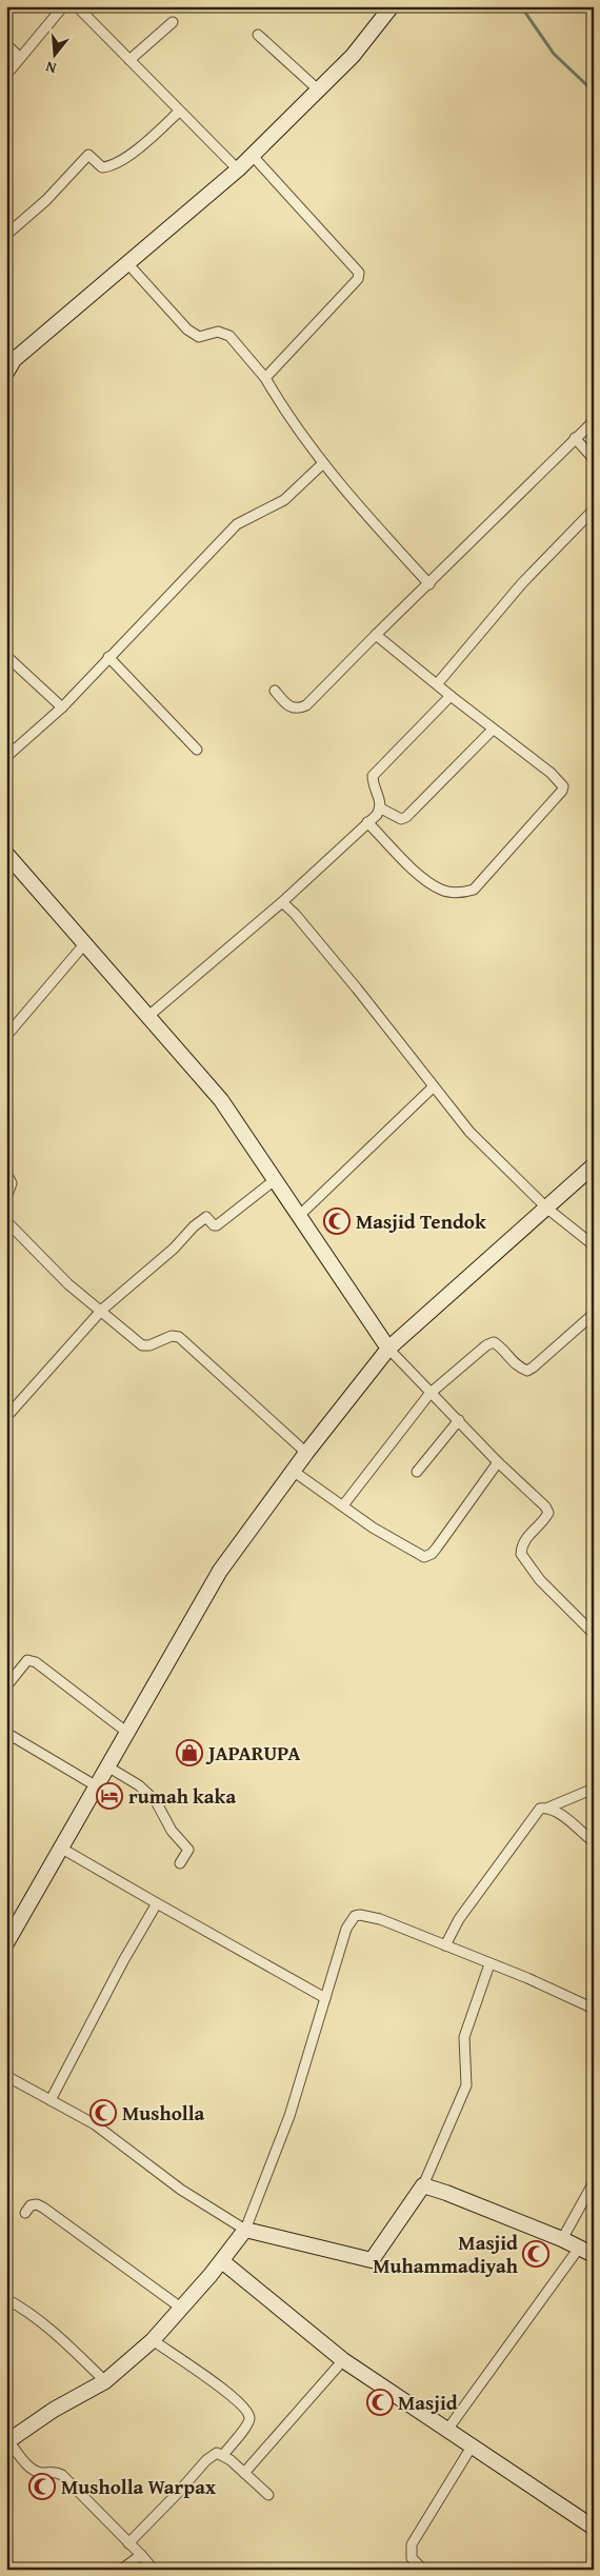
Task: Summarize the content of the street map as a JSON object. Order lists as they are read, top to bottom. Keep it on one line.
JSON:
{"places":{"mosque":["Masjid Tendok","Musholla","Masjid Muhammadiyah","Masjid","Musholla Warpax"],"shop":["JAPARUPA"],"hotel":["rumah kaka"]},"north":"bottom"}
